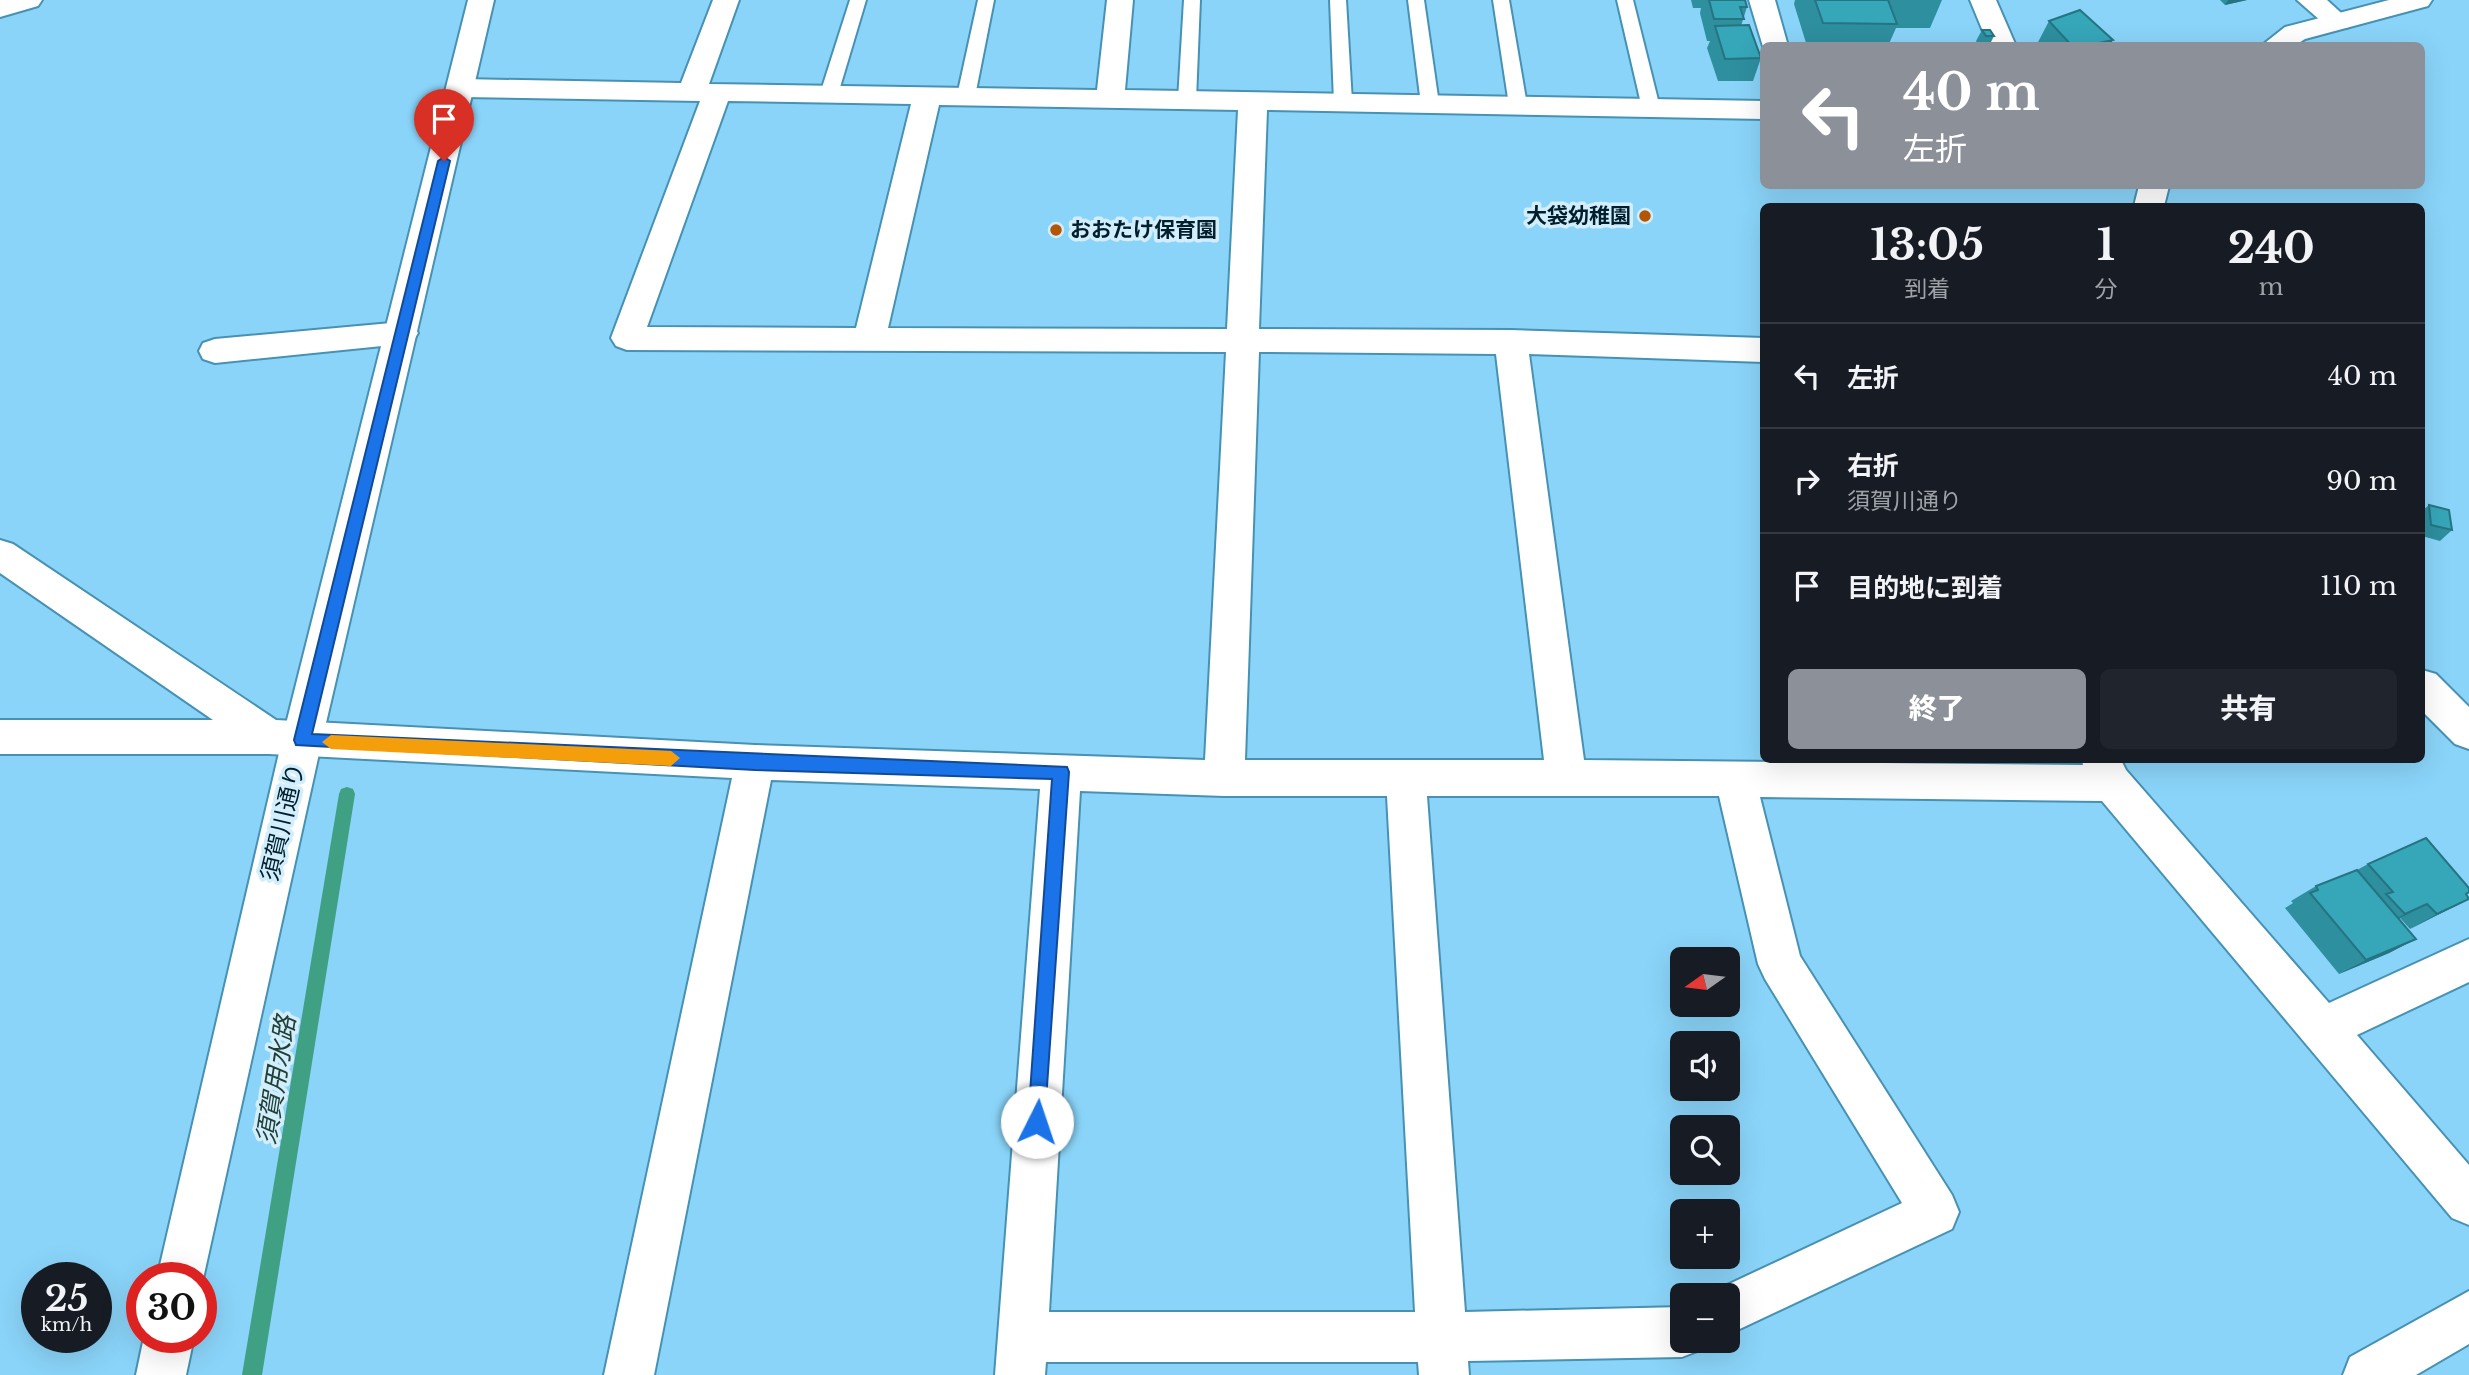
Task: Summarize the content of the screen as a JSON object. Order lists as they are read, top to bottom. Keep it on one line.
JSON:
{"streets":{"street":["須賀川通り"]},"water":["須賀用水路"],"places":["大袋幼稚園","おおたけ保育園"],"north":"left","page":{"turn":["40 m","左折"],"eta":["13:05","到着","1","分","240","m"],"list":[{"name":"左折","value":"40 m"},{"name":"右折","note":"須賀川通り","value":"90 m"},{"name":"目的地に到着","value":"110 m"}],"buttons":["終了","共有"],"map_buttons":["+","−"],"speed":"25 km/h","limit":"30"}}
